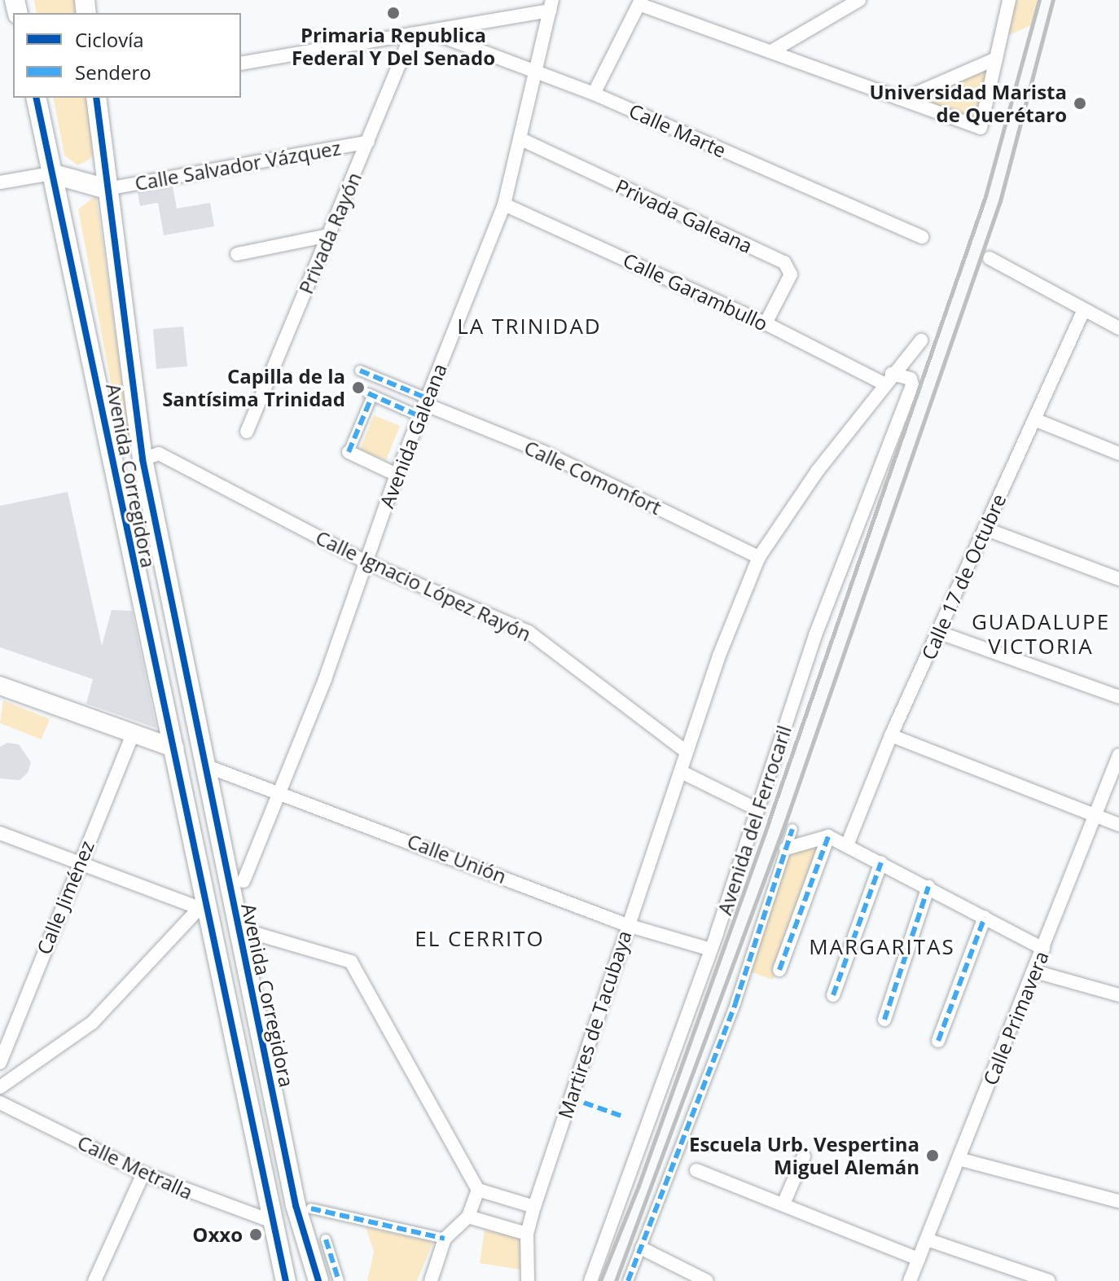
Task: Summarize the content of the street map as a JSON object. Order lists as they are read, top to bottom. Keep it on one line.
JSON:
{"streets":{"main road":["Avenida Corregidora"],"street":["Calle Marte","Calle Salvador Vázquez","Privada Galeana","Privada Rayón","Calle Garambullo","Avenida Galeana","Calle Comonfort","Calle 17 de Octubre","Calle Ignacio López Rayón","Avenida del Ferrocaril","Calle Unión","Calle Jiménez","Calle Primavera","Martires de Tacubaya","Calle Metralla"]},"crossings":[["Calle Marte","Privada Rayón"],["Calle Marte","Avenida Galeana"],["Calle Salvador Vázquez","Privada Rayón"],["Calle Salvador Vázquez","Avenida Corregidora"],["Privada Galeana","Calle Garambullo"],["Privada Galeana","Avenida Galeana"],["Calle Garambullo","Avenida Galeana"],["Calle Garambullo","Avenida del Ferrocaril"],["Calle Garambullo","Martires de Tacubaya"],["Avenida Galeana","Calle Comonfort"],["Avenida Galeana","Calle Ignacio López Rayón"],["Avenida Galeana","Calle Unión"],["Avenida Corregidora","Calle Ignacio López Rayón"],["Avenida Corregidora","Calle Unión"],["Avenida Corregidora","Calle Metralla"],["Calle Comonfort","Martires de Tacubaya"],["Calle Ignacio López Rayón","Martires de Tacubaya"],["Avenida del Ferrocaril","Calle Unión"],["Avenida del Ferrocaril","Martires de Tacubaya"],["Calle Unión","Martires de Tacubaya"]],"districts":["LA TRINIDAD","GUADALUPE VICTORIA","EL CERRITO","MARGARITAS"],"places":["Primaria Republica Federal Y Del Senado","Universidad Marista de Querétaro","Capilla de la Santísima Trinidad","Escuela Urb. Vespertina Miguel Alemán","Oxxo"],"legend":["Ciclovía","Sendero"]}
